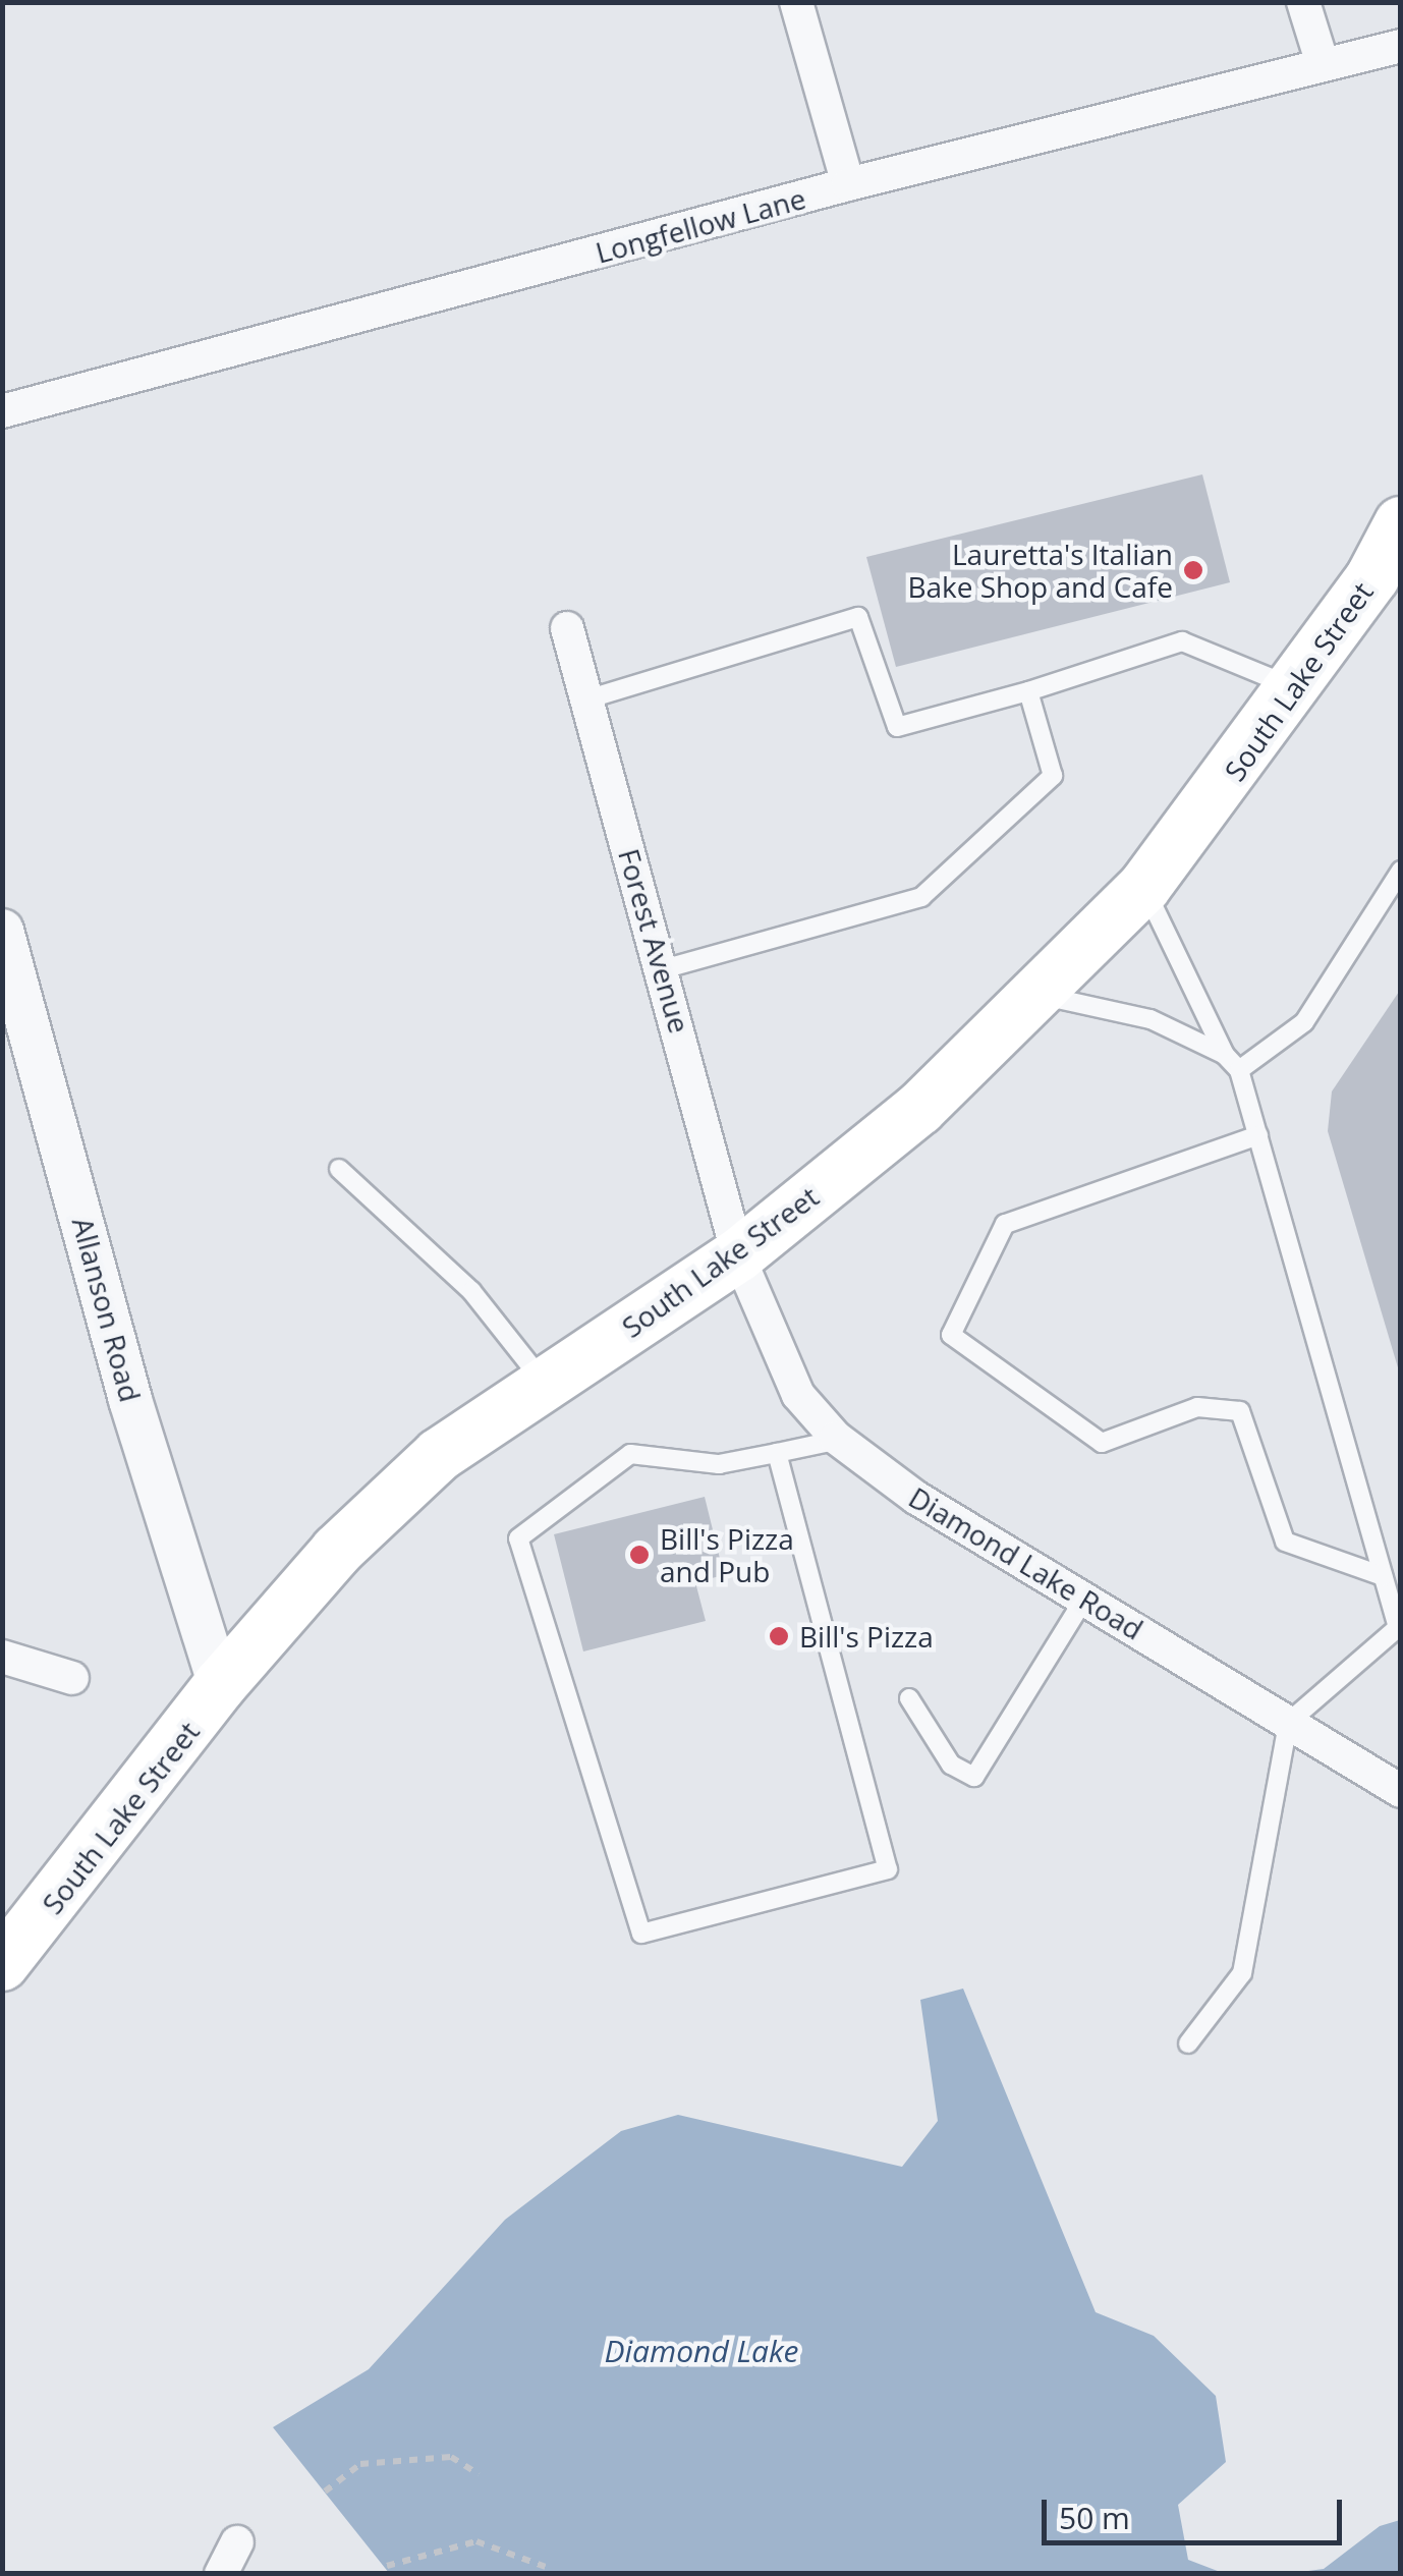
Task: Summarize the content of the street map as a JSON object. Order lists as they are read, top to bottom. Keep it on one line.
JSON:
{"streets":{"main road":["South Lake Street"],"street":["Longfellow Lane","Forest Avenue","Allanson Road","Diamond Lake Road"]},"crossings":[["South Lake Street","Forest Avenue"],["South Lake Street","Allanson Road"],["South Lake Street","Diamond Lake Road"],["Forest Avenue","Diamond Lake Road"]],"water":["Diamond Lake"],"places":["Lauretta's Italian Bake Shop and Cafe","Bill's Pizza and Pub","Bill's Pizza"],"scale_bar":"50 m"}
